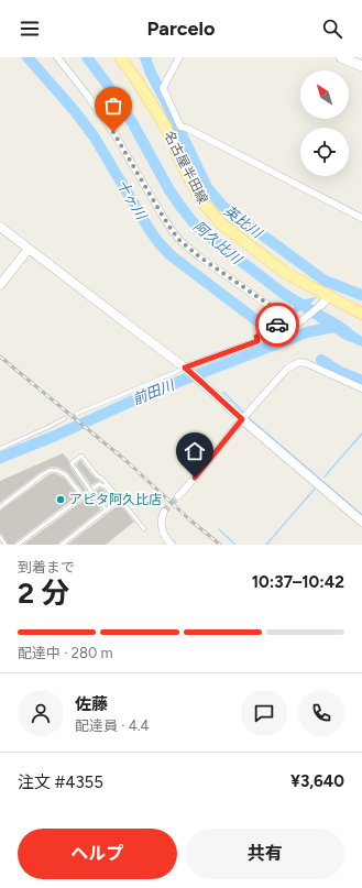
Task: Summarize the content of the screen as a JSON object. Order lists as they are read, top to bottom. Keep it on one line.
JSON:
{"streets":{"main road":["名古屋半田線"]},"water":["十ヶ川","英比川","阿久比川","前田川"],"places":["アピタ阿久比店"],"north":"top left","page":{"header":"Parcelo","heading":["2 分","到着まで","10:37–10:42"],"panel":["佐藤","配達員 · 4.4","注文 #4355","¥3,640"],"bar":"配達中 · 280 m","buttons":["ヘルプ","共有"]}}
